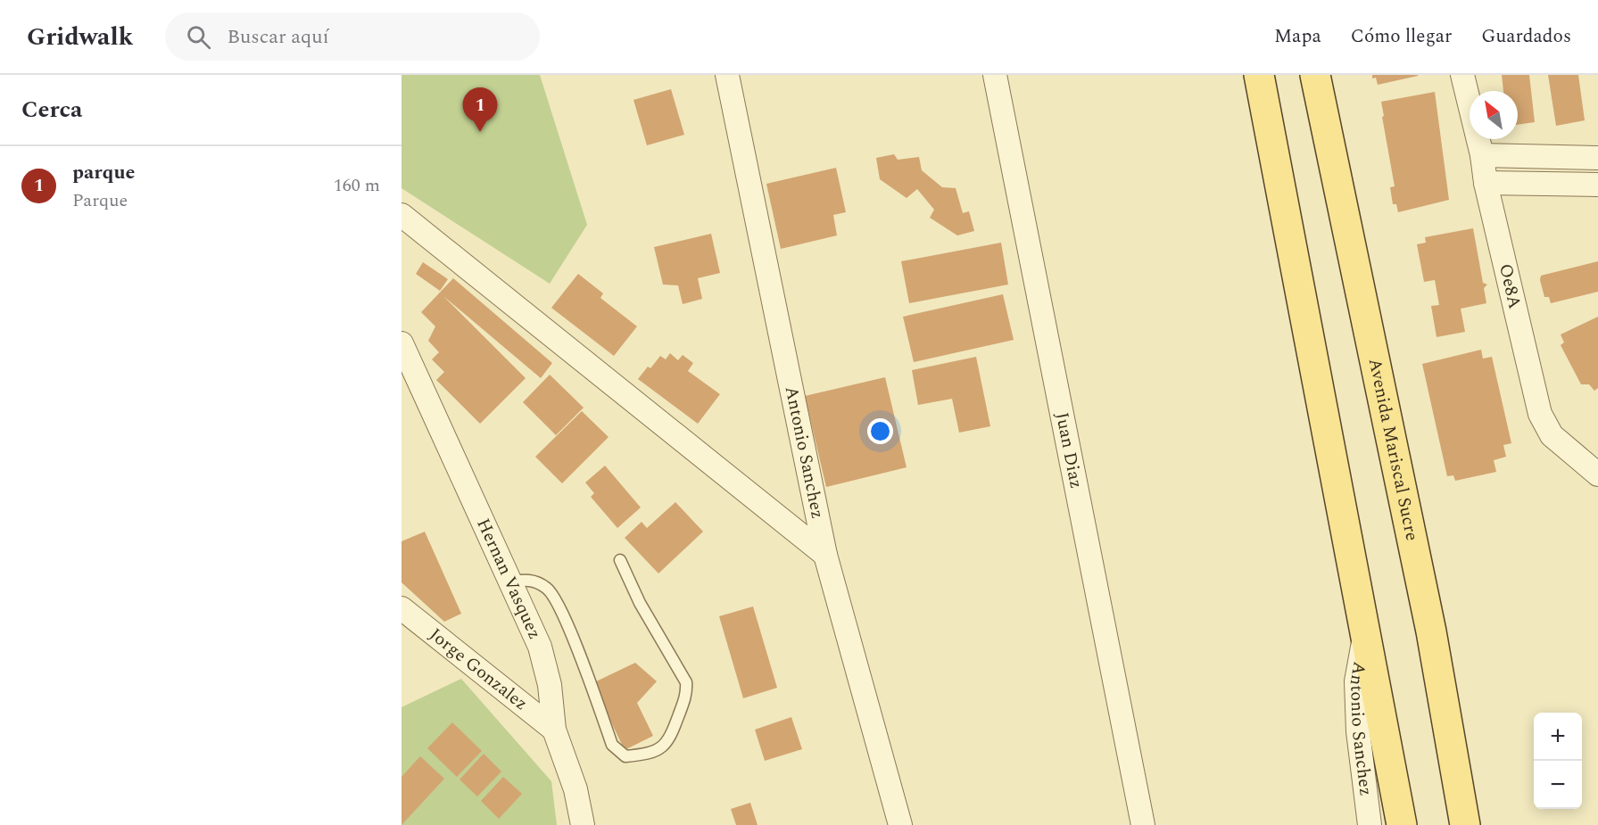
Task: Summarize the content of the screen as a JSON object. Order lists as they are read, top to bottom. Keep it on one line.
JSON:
{"streets":{"main road":["Avenida Mariscal Sucre"],"street":["Oe8A","Juan Diaz","Antonio Sanchez","Hernan Vasquez","Jorge Gonzalez"]},"crossings":[["Hernan Vasquez","Jorge Gonzalez"]],"north":"top left","page":{"header":"Gridwalk","search":"Buscar aquí","nav":["Mapa","Cómo llegar","Guardados"],"heading":"Cerca","pins":"1","list":[{"mark":"1","name":"parque","note":"Parque","value":"160 m"}],"map_buttons":["+","−"]}}
